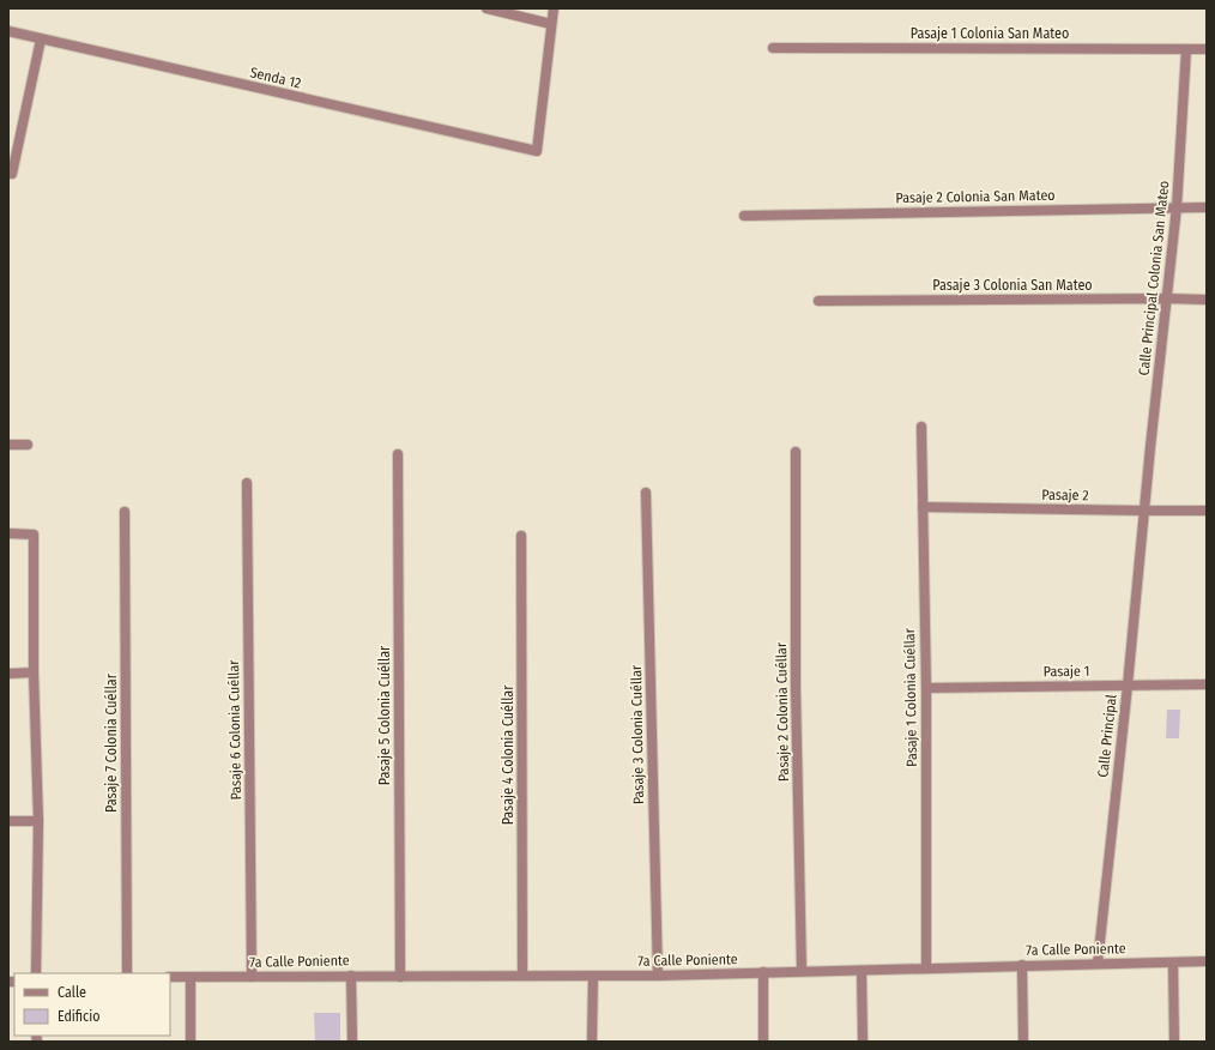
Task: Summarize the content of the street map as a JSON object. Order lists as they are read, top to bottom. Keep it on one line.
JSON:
{"streets":{"street":["Pasaje 1 Colonia San Mateo","Senda 12","Pasaje 2 Colonia San Mateo","Calle Principal Colonia San Mateo","Pasaje 3 Colonia San Mateo","Pasaje 2","Pasaje 1","Pasaje 1 Colonia Cuéllar","Pasaje 2 Colonia Cuéllar","Pasaje 5 Colonia Cuéllar","Pasaje 6 Colonia Cuéllar","Pasaje 3 Colonia Cuéllar","Calle Principal","Pasaje 7 Colonia Cuéllar","Pasaje 4 Colonia Cuéllar","7a Calle Poniente"]},"crossings":[["Pasaje 1 Colonia San Mateo","Calle Principal Colonia San Mateo"],["Pasaje 2 Colonia San Mateo","Calle Principal Colonia San Mateo"],["Calle Principal Colonia San Mateo","Pasaje 3 Colonia San Mateo"],["Calle Principal Colonia San Mateo","Pasaje 2"],["Calle Principal Colonia San Mateo","Calle Principal"],["Pasaje 2","Pasaje 1 Colonia Cuéllar"],["Pasaje 2","Calle Principal"],["Pasaje 1","Pasaje 1 Colonia Cuéllar"],["Pasaje 1","Calle Principal"],["Pasaje 1 Colonia Cuéllar","7a Calle Poniente"],["Pasaje 2 Colonia Cuéllar","7a Calle Poniente"],["Pasaje 5 Colonia Cuéllar","7a Calle Poniente"],["Pasaje 6 Colonia Cuéllar","7a Calle Poniente"],["Pasaje 3 Colonia Cuéllar","7a Calle Poniente"],["Calle Principal","7a Calle Poniente"],["Pasaje 4 Colonia Cuéllar","7a Calle Poniente"]],"legend":["Calle","Edificio"]}
